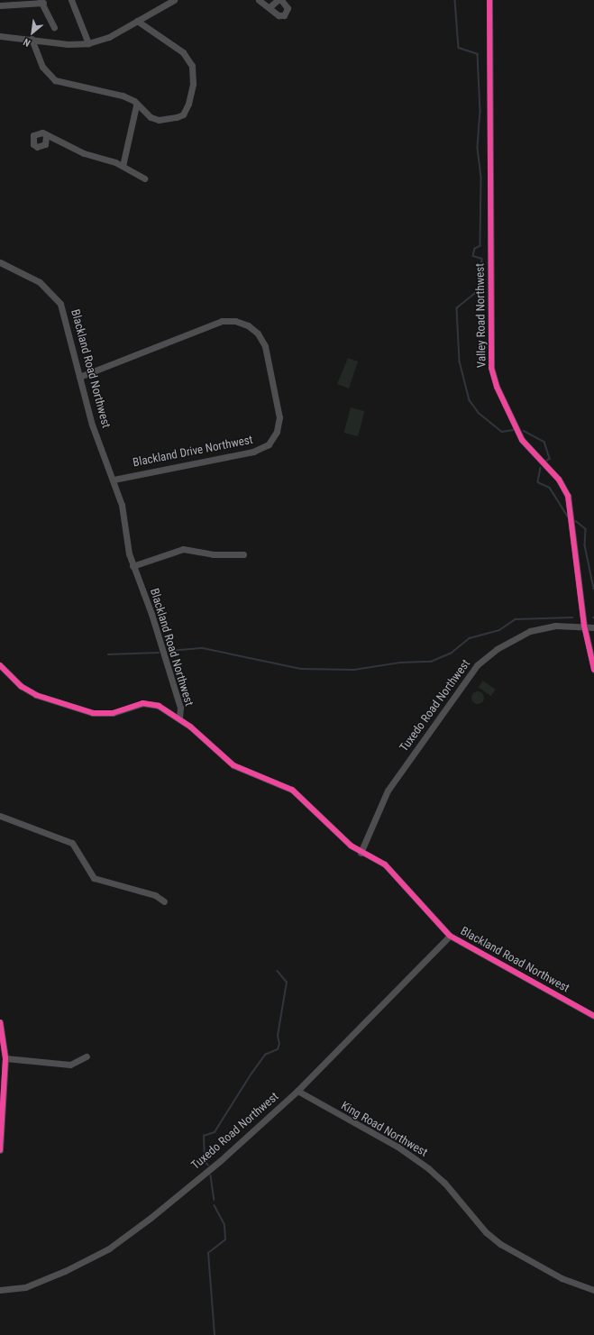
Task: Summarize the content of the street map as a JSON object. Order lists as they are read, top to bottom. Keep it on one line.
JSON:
{"streets":{"street":["Valley Road Northwest","Blackland Road Northwest","Blackland Drive Northwest","Tuxedo Road Northwest","King Road Northwest"]},"crossings":[["Valley Road Northwest","Tuxedo Road Northwest"],["Blackland Road Northwest","Blackland Drive Northwest"],["Blackland Road Northwest","Tuxedo Road Northwest"],["Tuxedo Road Northwest","King Road Northwest"]],"north":"bottom left"}
